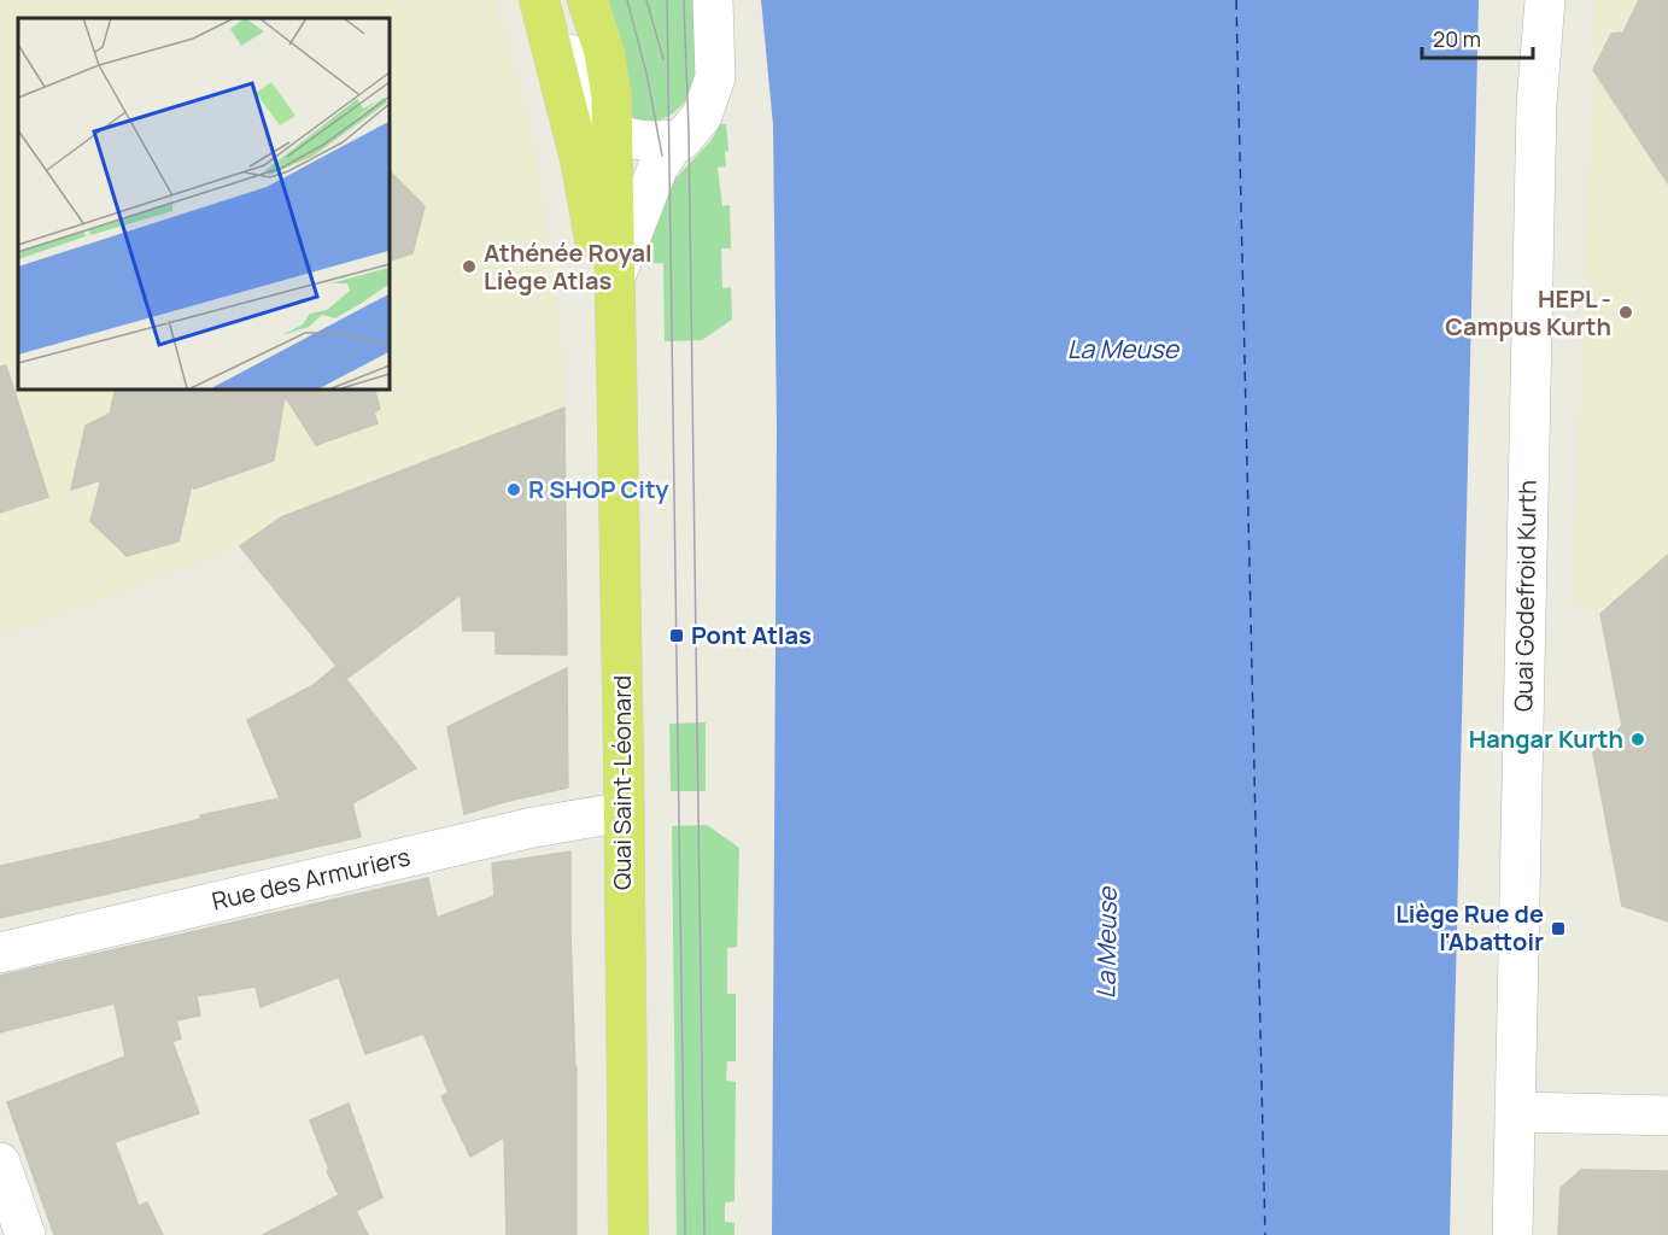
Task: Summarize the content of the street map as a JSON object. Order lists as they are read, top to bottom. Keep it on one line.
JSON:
{"streets":{"main road":["Quai Saint-Léonard"],"street":["Quai Godefroid Kurth","Rue des Armuriers"]},"crossings":[["Quai Saint-Léonard","Rue des Armuriers"]],"water":["La Meuse"],"places":{"other":["Athénée Royal Liège Atlas","HEPL - Campus Kurth","R SHOP City","Hangar Kurth"],"transit":["Pont Atlas","Liège Rue de l'Abattoir"]},"scale_bar":"20 m"}
